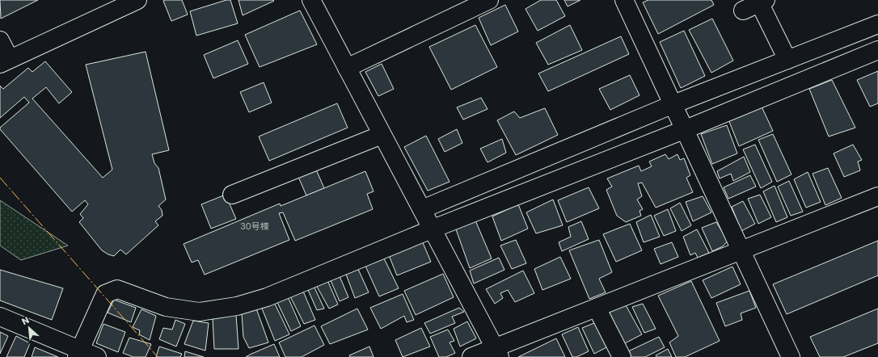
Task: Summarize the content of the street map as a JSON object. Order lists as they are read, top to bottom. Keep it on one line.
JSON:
{"house_numbers":["30号棟"],"north":"top left"}
